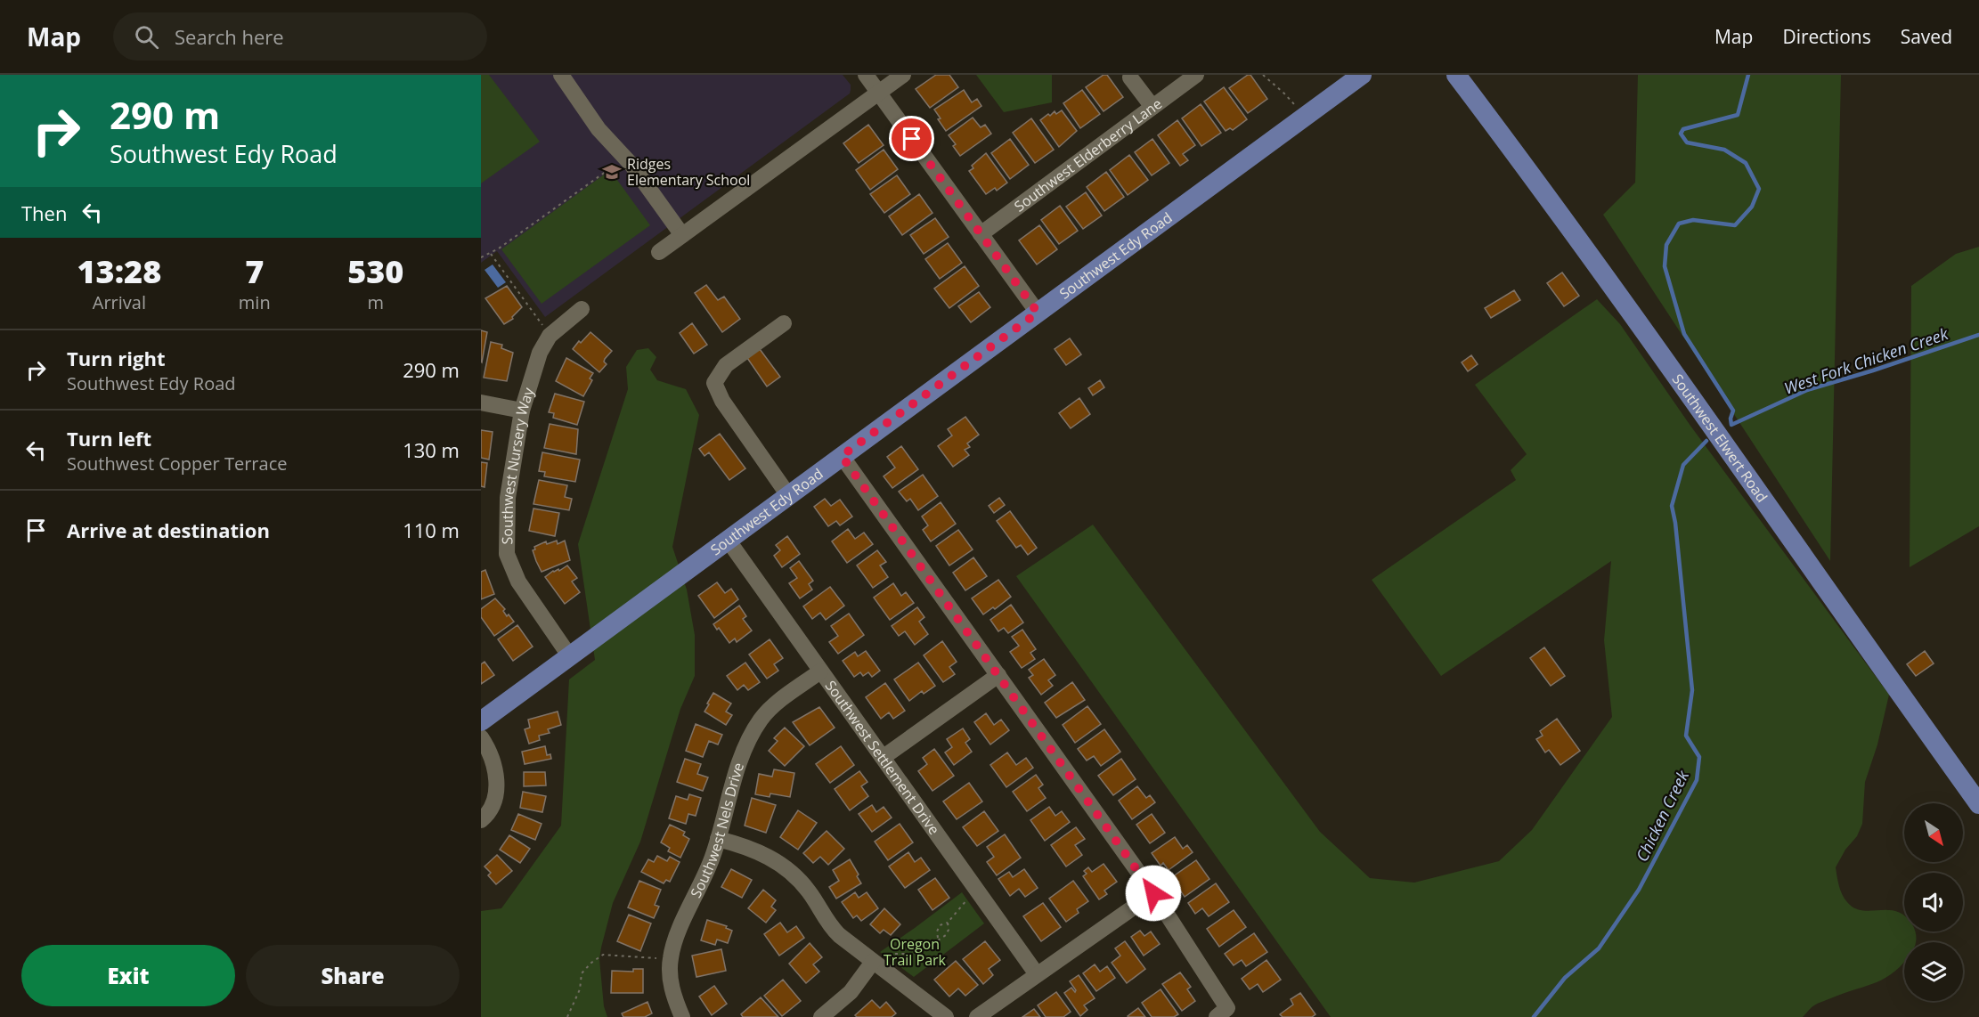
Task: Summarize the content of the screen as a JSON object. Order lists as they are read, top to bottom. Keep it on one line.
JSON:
{"streets":{"main road":["Southwest Edy Road","Southwest Elwert Road"],"street":["Southwest Elderberry Lane","Southwest Nursery Way","Southwest Settlement Drive","Southwest Nels Drive"]},"crossings":[["Southwest Edy Road","Southwest Nursery Way"],["Southwest Edy Road","Southwest Settlement Drive"],["Southwest Settlement Drive","Southwest Nels Drive"]],"water":["West Fork Chicken Creek","Chicken Creek"],"parks":["Oregon Trail Park"],"places":{"school or university":["Ridges Elementary School"]},"north":"bottom right","page":{"header":"Map","search":"Search here","nav":["Map","Directions","Saved"],"turn":["290 m","Southwest Edy Road"],"then":"Then","eta":["13:28","Arrival","7","min","530","m"],"list":[{"name":"Turn right","note":"Southwest Edy Road","value":"290 m"},{"name":"Turn left","note":"Southwest Copper Terrace","value":"130 m"},{"name":"Arrive at destination","value":"110 m"}],"buttons":["Exit","Share"]}}
